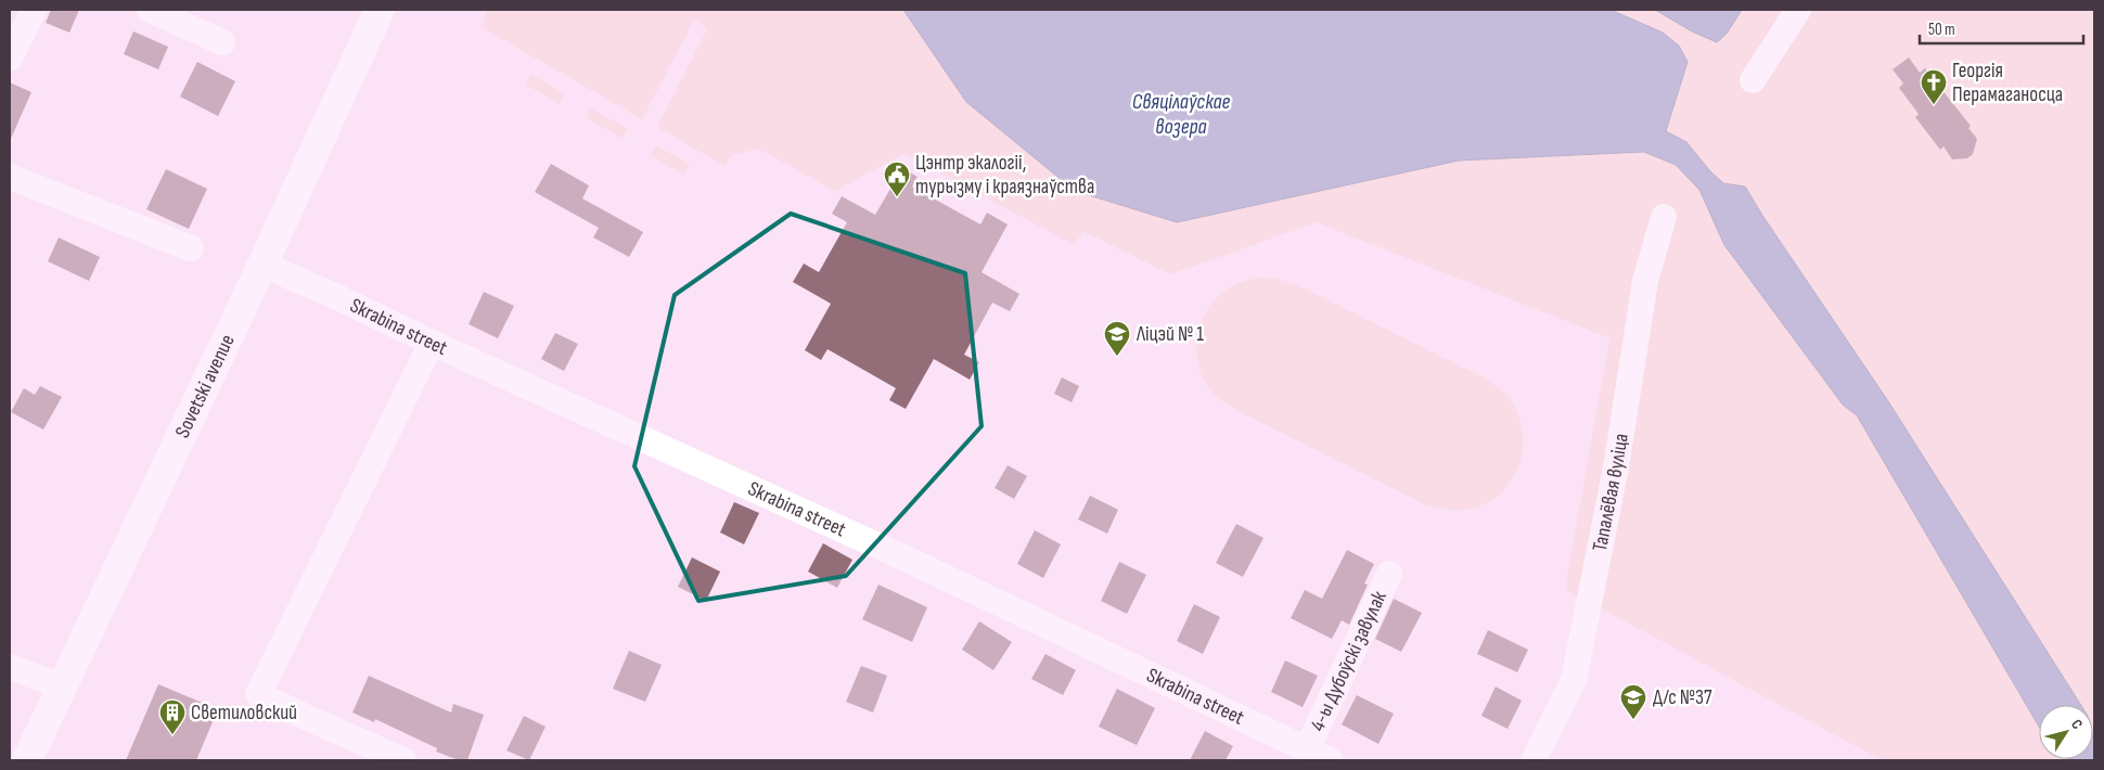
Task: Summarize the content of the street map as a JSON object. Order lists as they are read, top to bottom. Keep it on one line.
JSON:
{"streets":{"main road":["Sovetski avenue"],"street":["Skrabina street","Тапалёвая вуліца","4-ы Дубоўскі завулак"]},"crossings":[["Skrabina street","Sovetski avenue"],["Skrabina street","4-ы Дубоўскі завулак"]],"water":["Свяцілаўскае возера"],"places":{"church":["Георгія Перамаганосца"],"public building":["Цэнтр экалогіі, турызму і краязнаўства"],"school or university":["Ліцэй № 1","Д/с №37"],"building":["Светиловский"]},"scale_bar":"50 m","north":"top right"}
